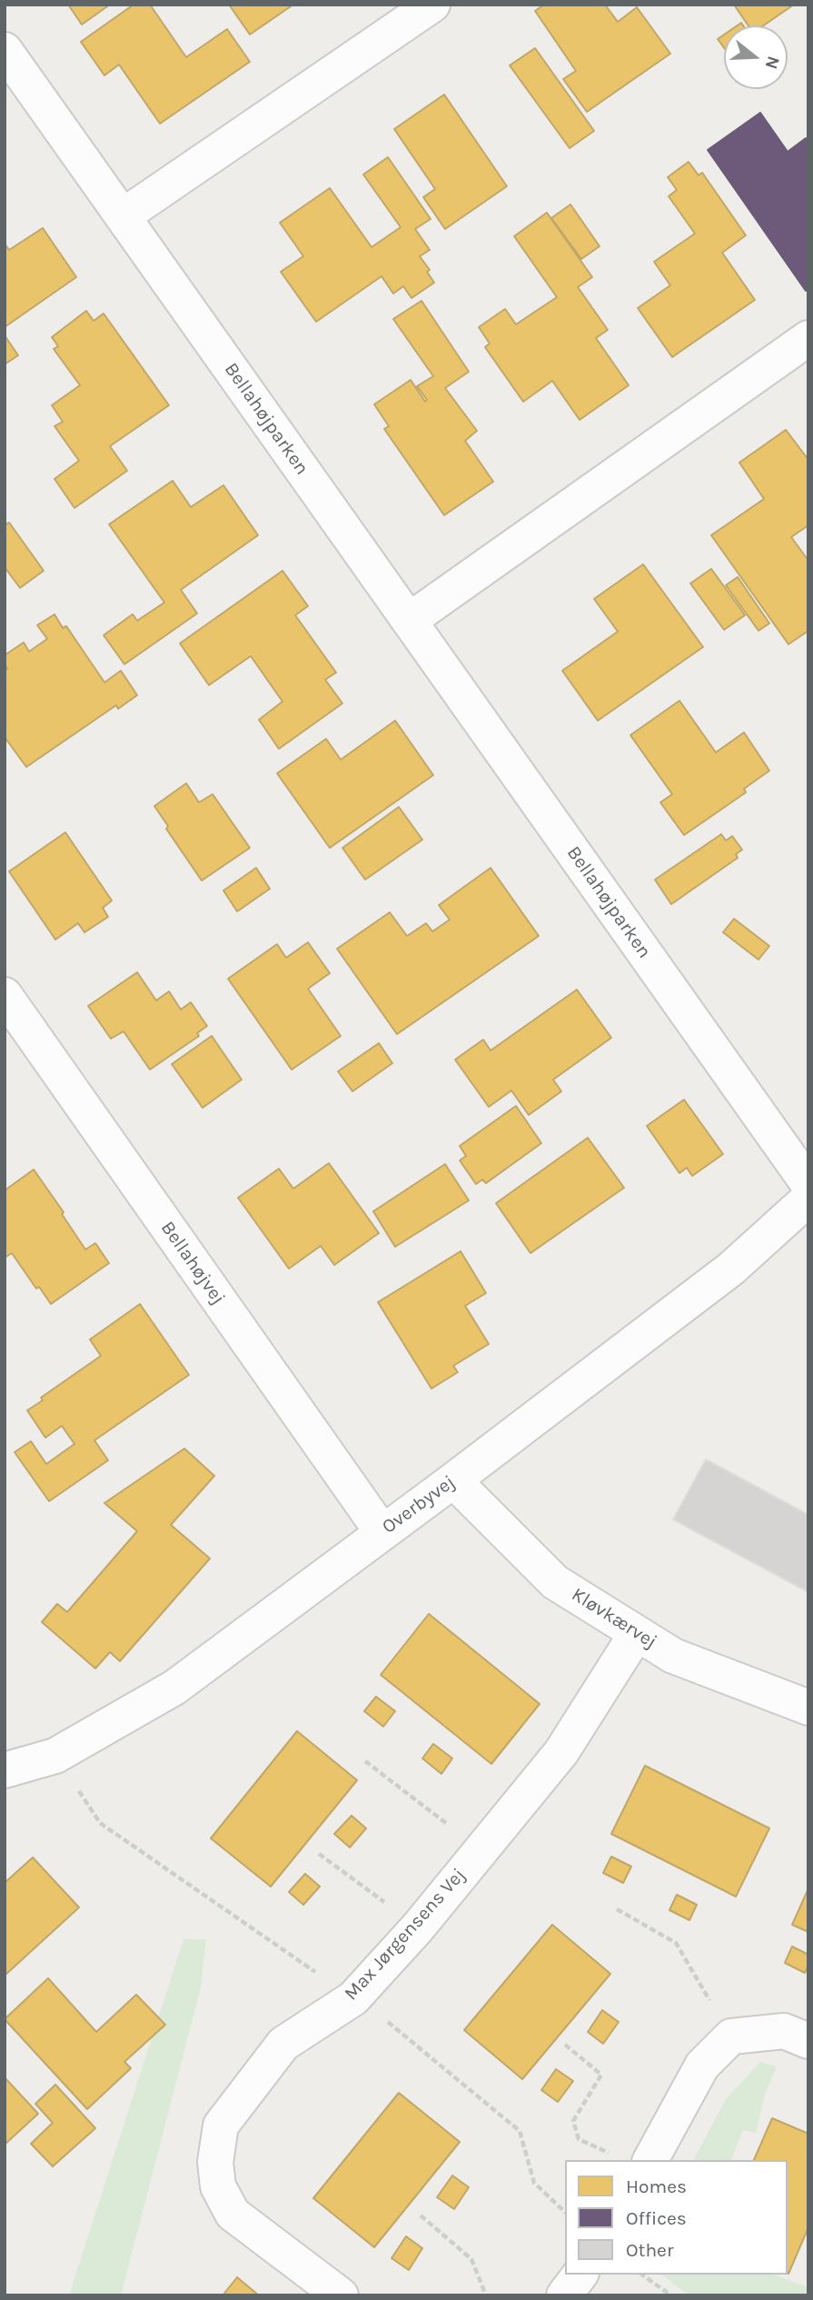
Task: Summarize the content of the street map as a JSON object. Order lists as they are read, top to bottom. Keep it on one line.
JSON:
{"streets":{"street":["Bellahøjparken","Bellahøjvej","Overbyvej","Kløvkærvej","Max Jørgensens Vej"]},"crossings":[["Bellahøjvej","Overbyvej"],["Overbyvej","Kløvkærvej"],["Kløvkærvej","Max Jørgensens Vej"]],"legend":["Homes","Offices","Other"],"north":"right"}
